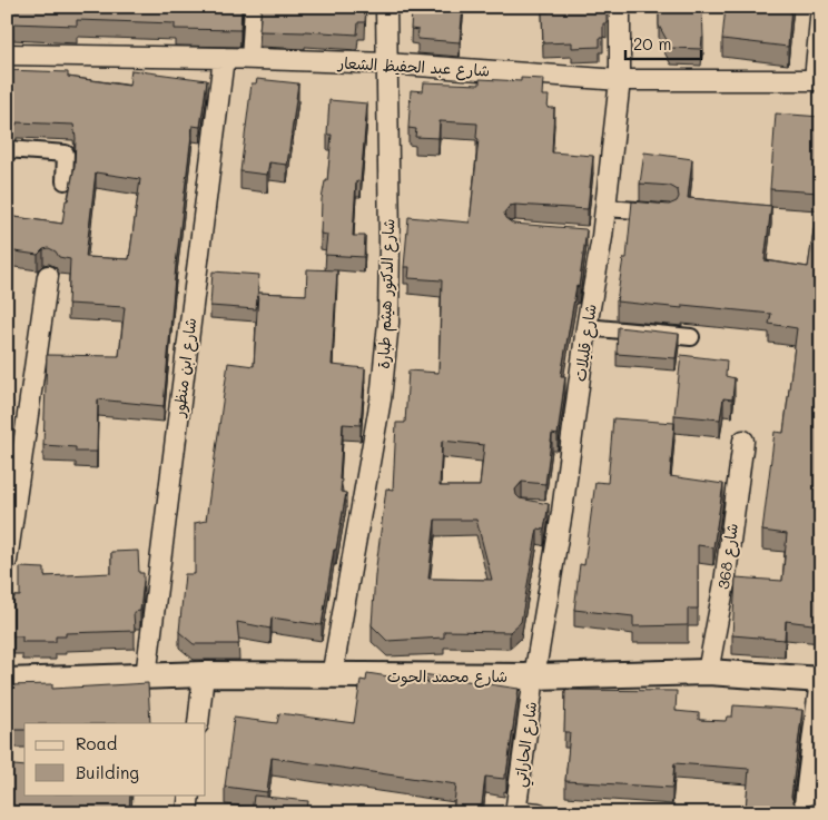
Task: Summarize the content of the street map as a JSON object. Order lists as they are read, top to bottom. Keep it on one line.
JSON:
{"streets":{"street":["شارع عبد الحفيظ الشعار","شارع الدكتور هيثم طبارة","شارع قليلات","شارع ابن منظور","شارع 368","شارع محمد الحوت","شارع الحاراتي"]},"crossings":[["شارع عبد الحفيظ الشعار","شارع الدكتور هيثم طبارة"],["شارع عبد الحفيظ الشعار","شارع قليلات"],["شارع عبد الحفيظ الشعار","شارع ابن منظور"],["شارع الدكتور هيثم طبارة","شارع محمد الحوت"],["شارع قليلات","شارع محمد الحوت"],["شارع قليلات","شارع الحاراتي"],["شارع ابن منظور","شارع محمد الحوت"],["شارع 368","شارع محمد الحوت"],["شارع محمد الحوت","شارع الحاراتي"]],"legend":["Road","Building"],"scale_bar":"20 m"}
